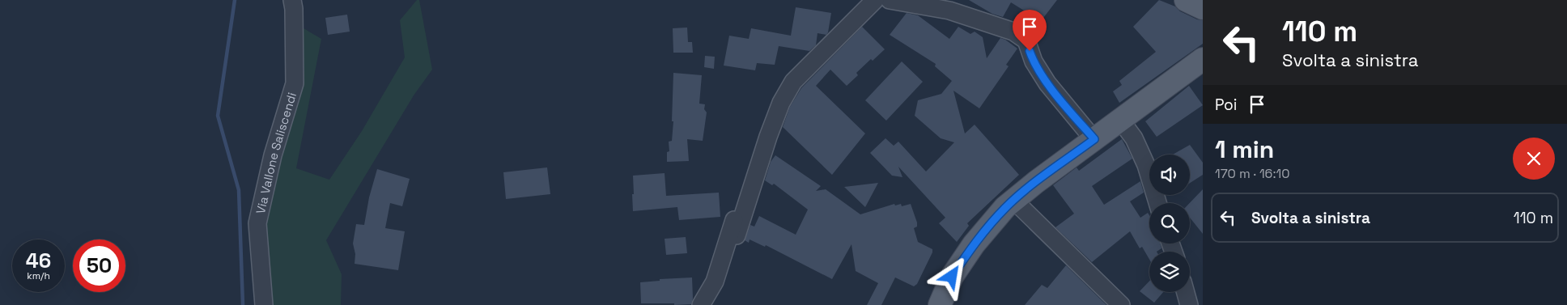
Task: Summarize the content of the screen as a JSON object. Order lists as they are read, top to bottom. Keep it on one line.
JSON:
{"streets":{"street":["Via Vallone Saliscendi"]},"page":{"turn":["110 m","Svolta a sinistra"],"then":"Poi","heading":["1 min","170 m · 16:10"],"list":[{"name":"Svolta a sinistra","value":"110 m"}],"speed":"46 km/h","limit":"50"}}
